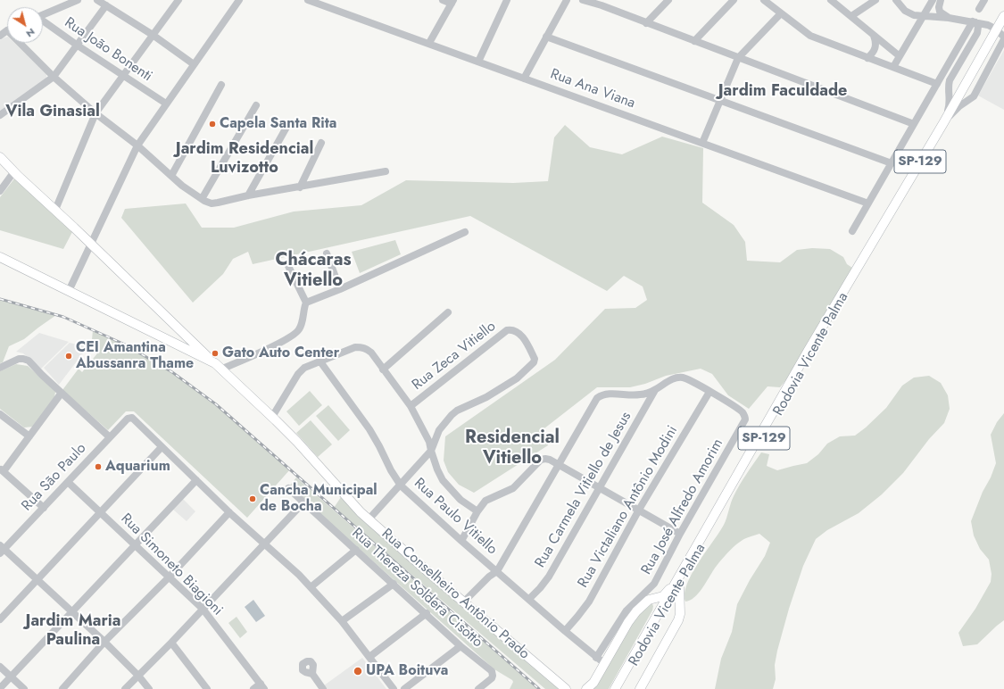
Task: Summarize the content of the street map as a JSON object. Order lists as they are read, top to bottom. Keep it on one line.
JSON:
{"streets":{"main road":["SP-129","Rodovia Vicente Palma","Rua Conselheiro Antônio Prado"],"street":["Rua João Bonenti","Rua Ana Viana","Rua Zeca Vitiello","Rua São Paulo","Rua Carmela Vitiello de Jesus","Rua Victaliano Antônio Modini","Rua José Alfredo Amorim","Rua Paulo Vitiello","Rua Simoneto Biagioni","Rua Thereza Soldera Cisotto"]},"crossings":[["SP-129","Rodovia Vicente Palma"],["Rua São Paulo","Rua Simoneto Biagioni"],["Rua Carmela Vitiello de Jesus","Rua Paulo Vitiello"],["Rua Victaliano Antônio Modini","Rua José Alfredo Amorim"],["Rua Victaliano Antônio Modini","Rua Paulo Vitiello"],["Rua José Alfredo Amorim","Rua Paulo Vitiello"]],"districts":["Jardim Faculdade","Vila Ginasial","Jardim Residencial Luvizotto","Chácaras Vitiello","Residencial Vitiello","Jardim Maria Paulina"],"places":["Capela Santa Rita","Gato Auto Center","CEI Amantina Abussanra Thame","Aquarium","Cancha Municipal de Bocha","UPA Boituva"],"north":"bottom right"}
